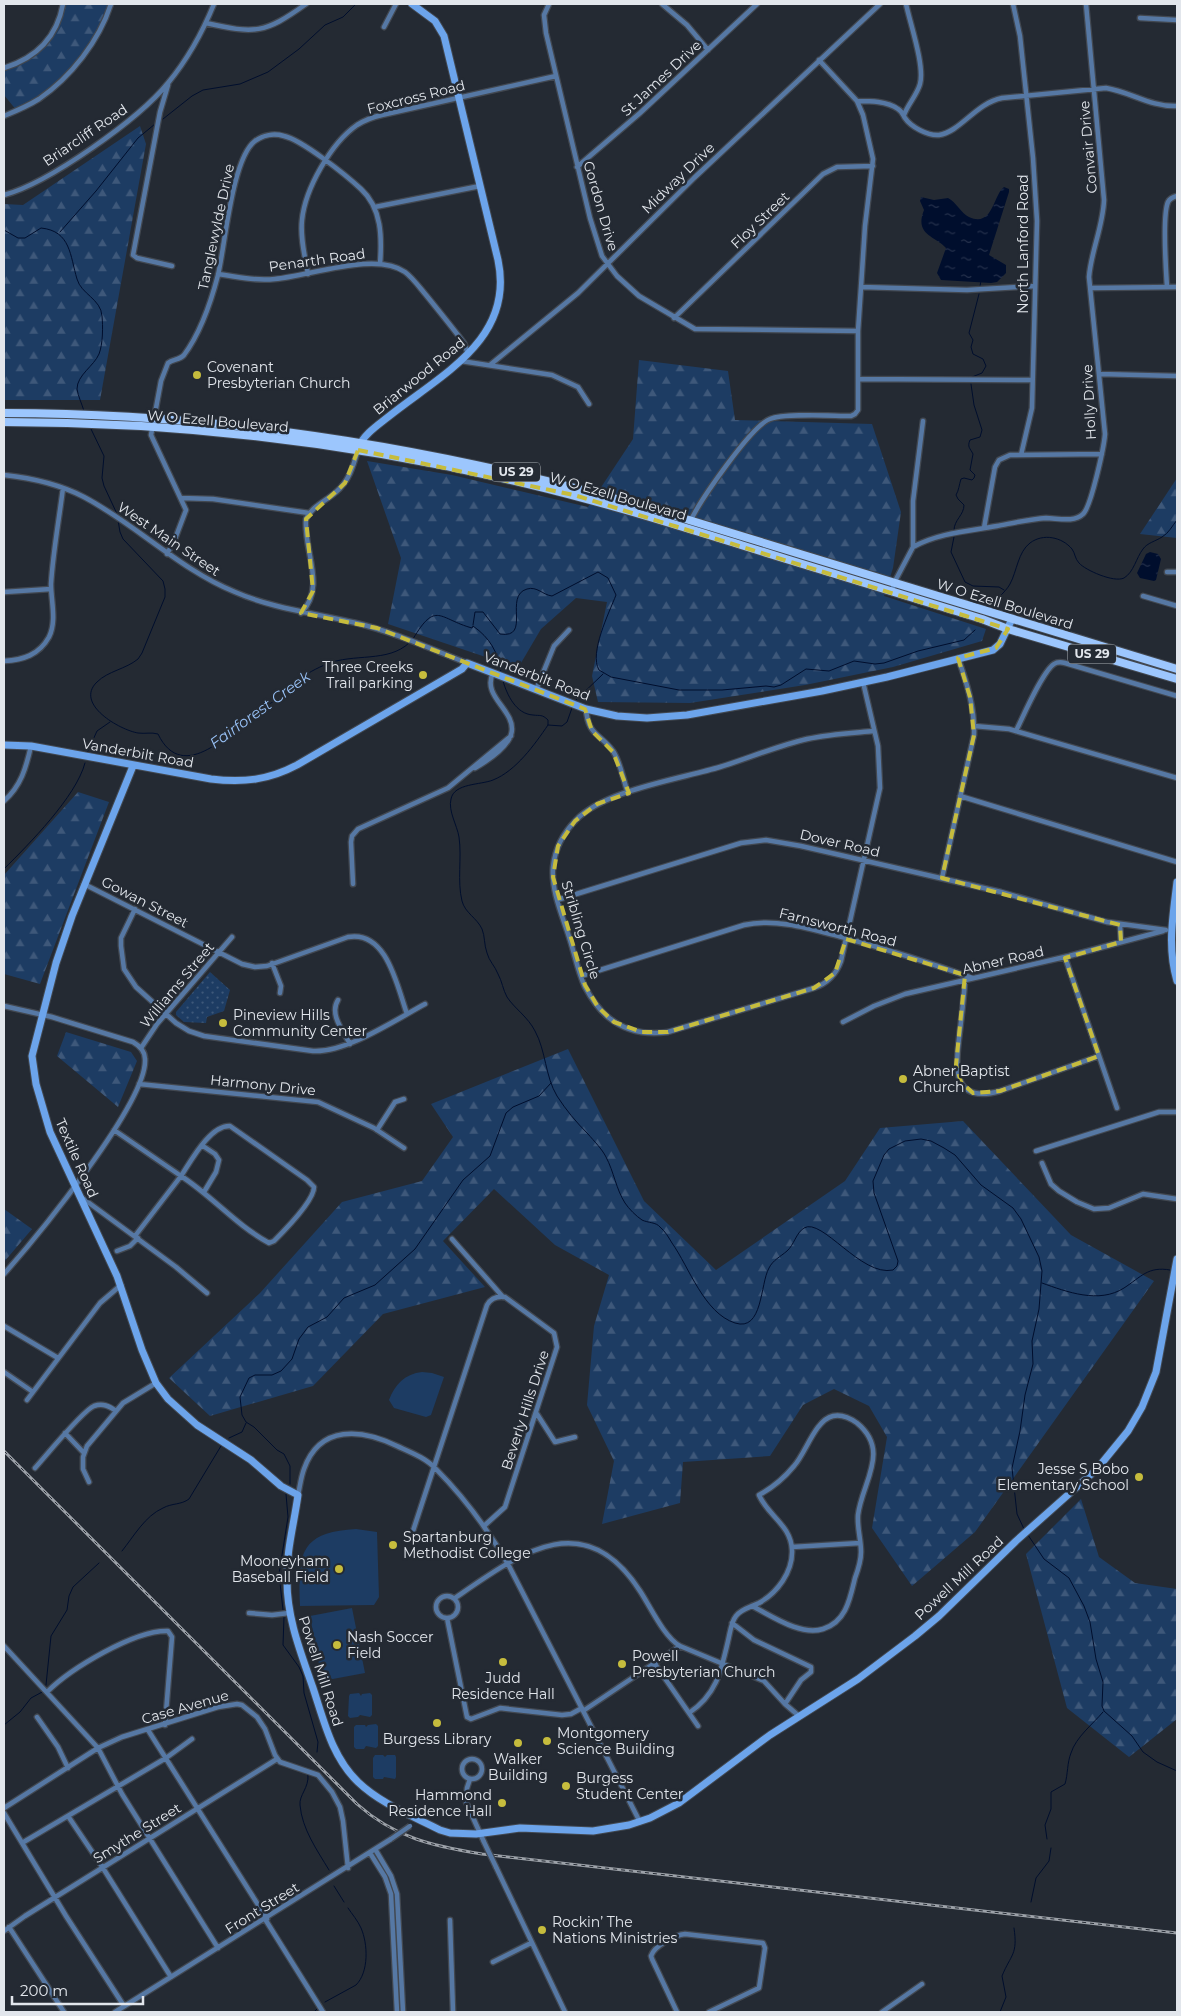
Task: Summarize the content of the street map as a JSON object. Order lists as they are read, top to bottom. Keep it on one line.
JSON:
{"streets":{"main road":["W O Ezell Boulevard","US 29"],"street":["St James Drive","Foxcross Road","Briarcliff Road","Convair Drive","Midway Drive","Gordon Drive","Floy Street","Tanglewylde Drive","North Lanford Road","Penarth Road","Briarwood Road","Holly Drive","West Main Street","Vanderbilt Road","Dover Road","Gowan Street","Farnsworth Road","Stribling Circle","Abner Road","Williams Street","Harmony Drive","Textile Road","Beverly Hills Drive","Powell Mill Road","Case Avenue","Smythe Street","Front Street"]},"crossings":[["St James Drive","Gordon Drive"],["Foxcross Road","Gordon Drive"],["Foxcross Road","Tanglewylde Drive"],["Foxcross Road","Penarth Road"],["Foxcross Road","Briarwood Road"],["Convair Drive","Holly Drive"],["Midway Drive","Gordon Drive"],["Gordon Drive","Floy Street"],["Tanglewylde Drive","Penarth Road"],["Tanglewylde Drive","W O Ezell Boulevard"],["Penarth Road","Briarwood Road"],["Briarwood Road","W O Ezell Boulevard"],["W O Ezell Boulevard","Vanderbilt Road"],["West Main Street","Vanderbilt Road"],["Vanderbilt Road","Stribling Circle"],["Vanderbilt Road","Textile Road"],["Dover Road","Stribling Circle"],["Dover Road","Abner Road"],["Gowan Street","Williams Street"],["Gowan Street","Textile Road"],["Farnsworth Road","Stribling Circle"],["Farnsworth Road","Abner Road"],["Williams Street","Harmony Drive"],["Williams Street","Textile Road"],["Textile Road","Powell Mill Road"],["Beverly Hills Drive","Powell Mill Road"],["Powell Mill Road","Front Street"],["Case Avenue","Smythe Street"]],"water":["Fairforest Creek"],"places":["Covenant Presbyterian Church","Three Creeks Trail parking","Pineview Hills Community Center","Abner Baptist Church","Jesse S Bobo Elementary School","Spartanburg Methodist College","Mooneyham Baseball Field","Nash Soccer Field","Judd Residence Hall","Powell Presbyterian Church","Burgess Library","Montgomery Science Building","Walker Building","Burgess Student Center","Hammond Residence Hall","Rockin’ The Nations Ministries"],"scale_bar":"200 m"}
